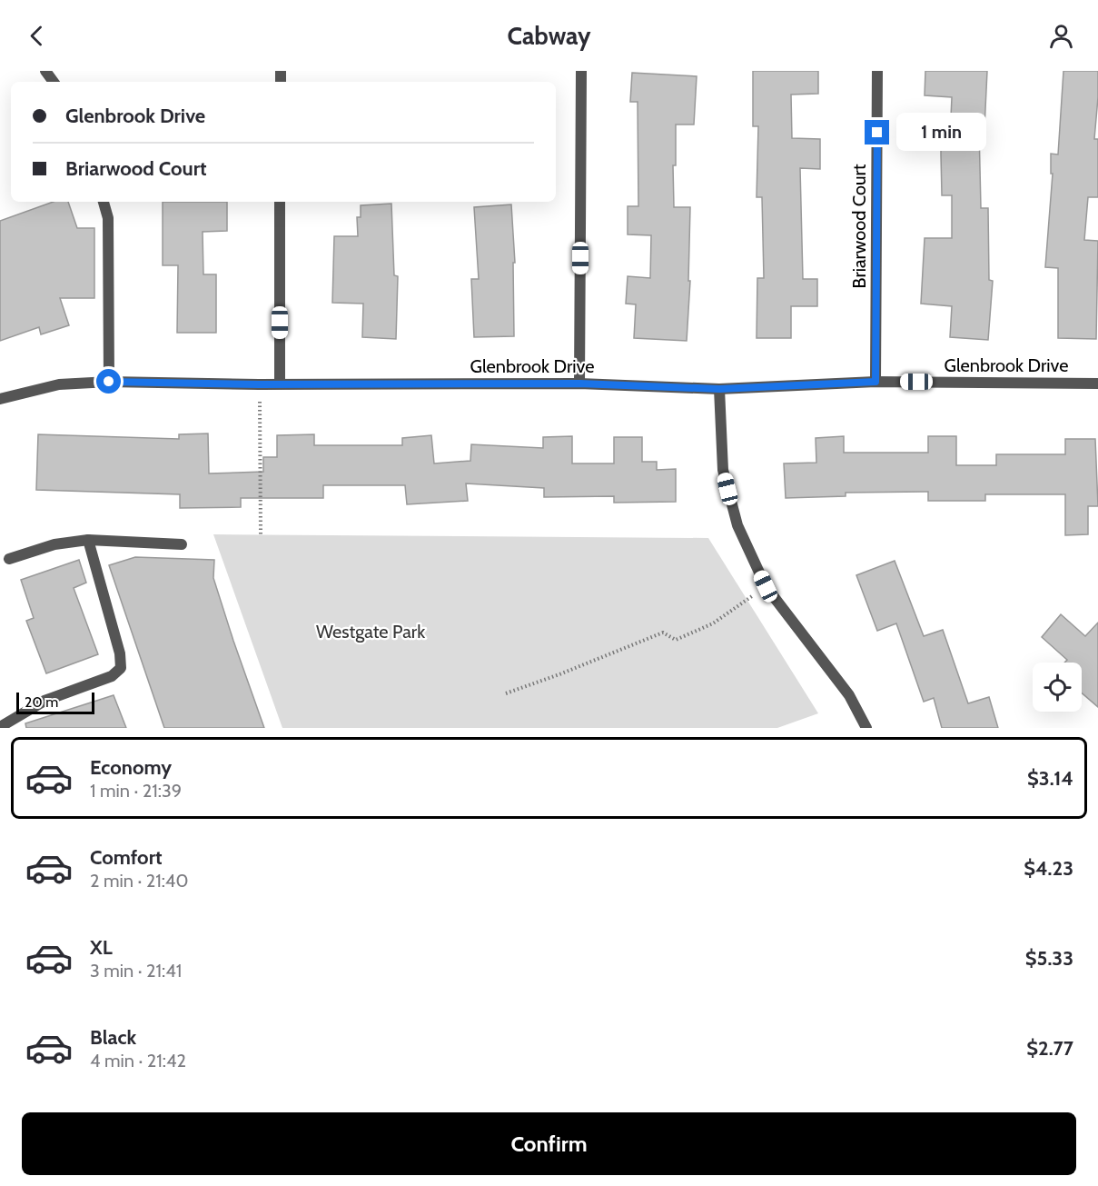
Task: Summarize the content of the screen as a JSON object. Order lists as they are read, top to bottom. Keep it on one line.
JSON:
{"streets":{"street":["Briarwood Court","Glenbrook Drive"]},"crossings":[["Briarwood Court","Glenbrook Drive"]],"parks":["Westgate Park"],"scale_bar":"20 m","page":{"header":"Cabway","banner":["Glenbrook Drive","Briarwood Court"],"bubble":"1 min","scale":"20 m","list":[{"name":"Economy","note":"1 min · 21:39","value":"$3.14"},{"name":"Comfort","note":"2 min · 21:40","value":"$4.23"},{"name":"XL","note":"3 min · 21:41","value":"$5.33"},{"name":"Black","note":"4 min · 21:42","value":"$2.77"}],"buttons":"Confirm"}}
